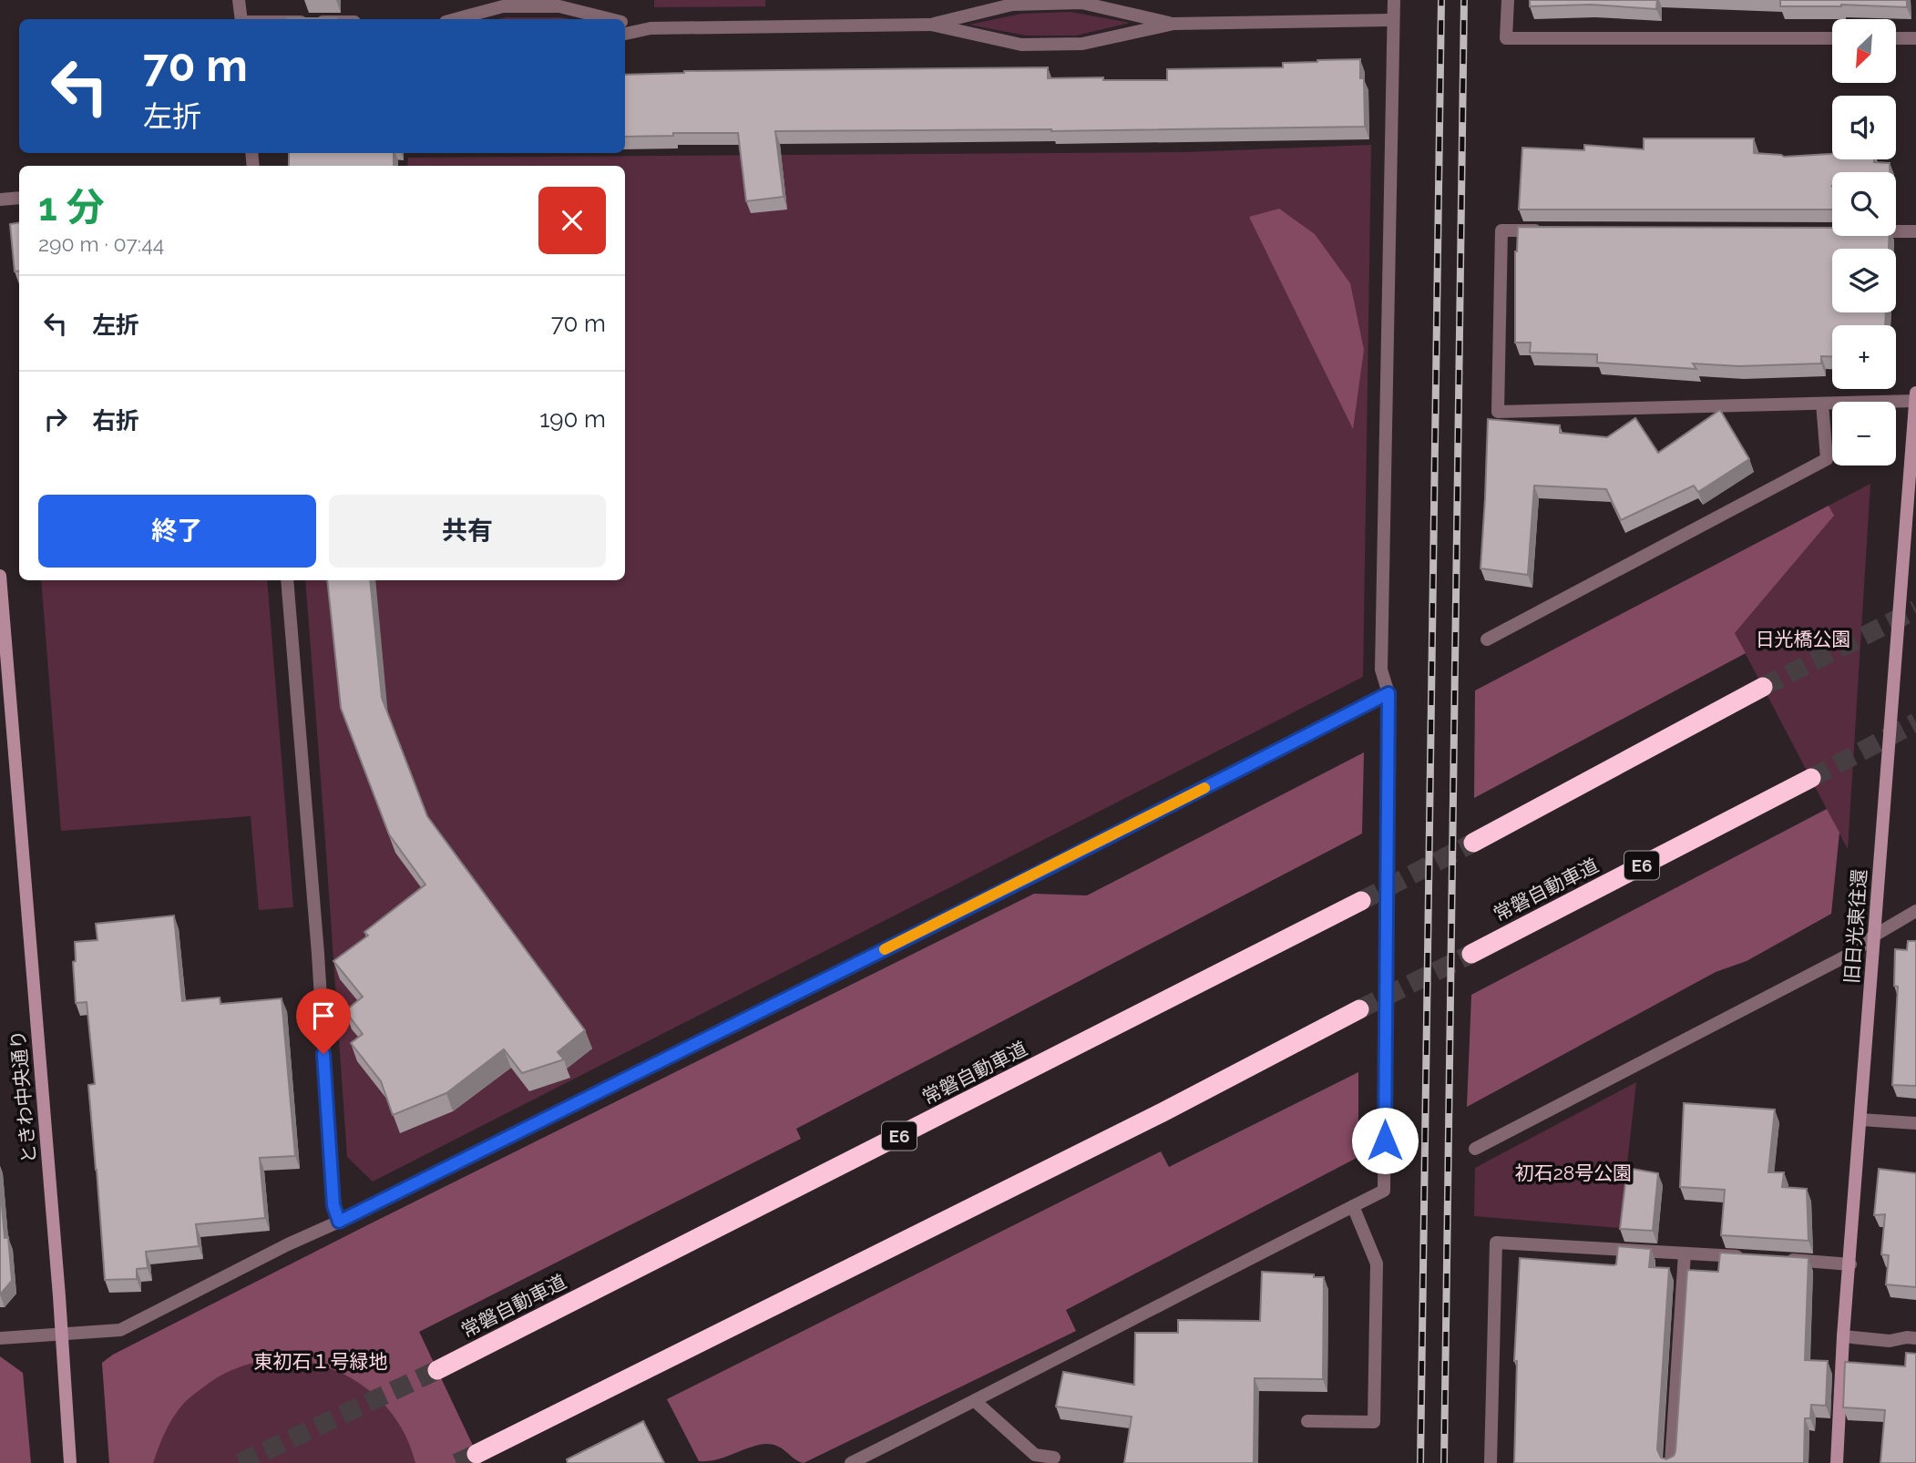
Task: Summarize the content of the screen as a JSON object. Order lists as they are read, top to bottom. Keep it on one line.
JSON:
{"streets":{"highway":["E6","常磐自動車道"],"street":["旧日光東往還","ときわ中央通り"]},"parks":["日光橋公園","初石28号公園","東初石１号緑地"],"north":"bottom left","page":{"map_buttons":["+","−"],"turn":["70 m","左折"],"heading":["1 分","290 m · 07:44"],"list":[{"name":"左折","value":"70 m"},{"name":"右折","value":"190 m"}],"buttons":["終了","共有"]}}
